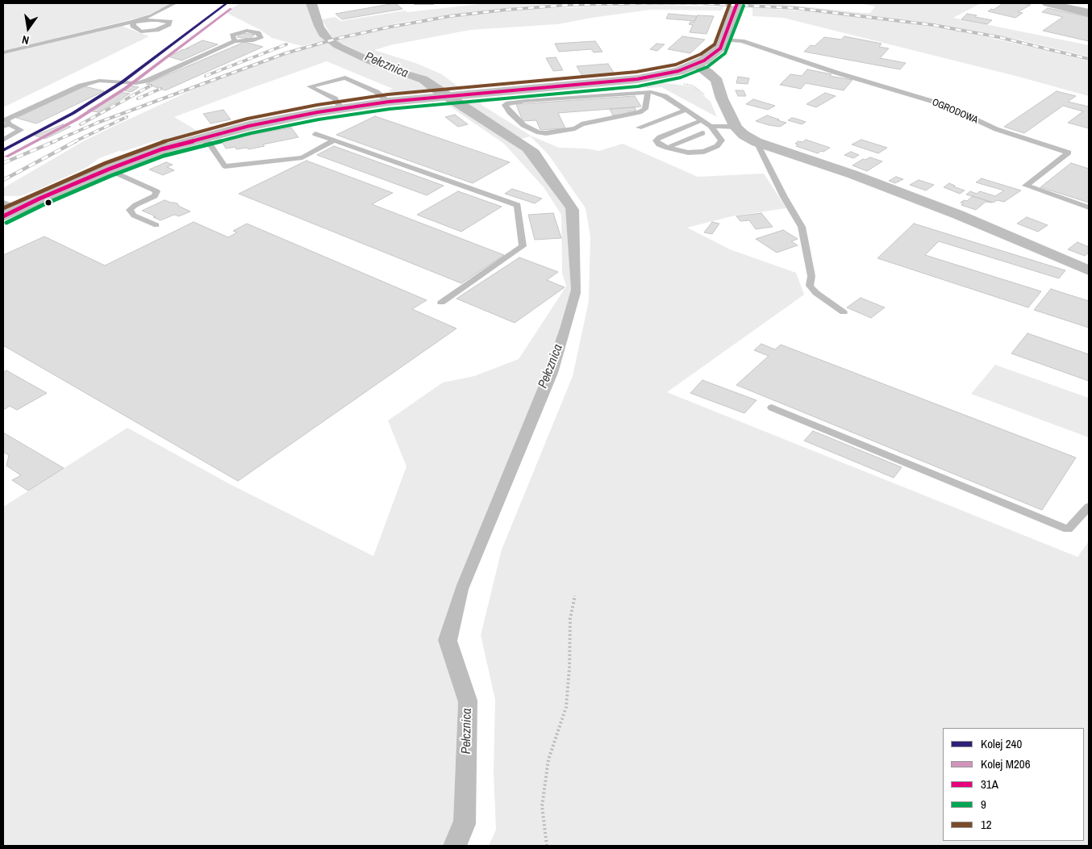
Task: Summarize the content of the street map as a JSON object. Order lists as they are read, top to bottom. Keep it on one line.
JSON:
{"streets":{"lane":["OGRODOWA"]},"water":["Pełcznica"],"lines":["rail line 240","transit line 31A","transit line 12","transit line 9","rail line M206"],"legend":["Kolej 240","Kolej M206","31A","9","12"],"north":"bottom"}
